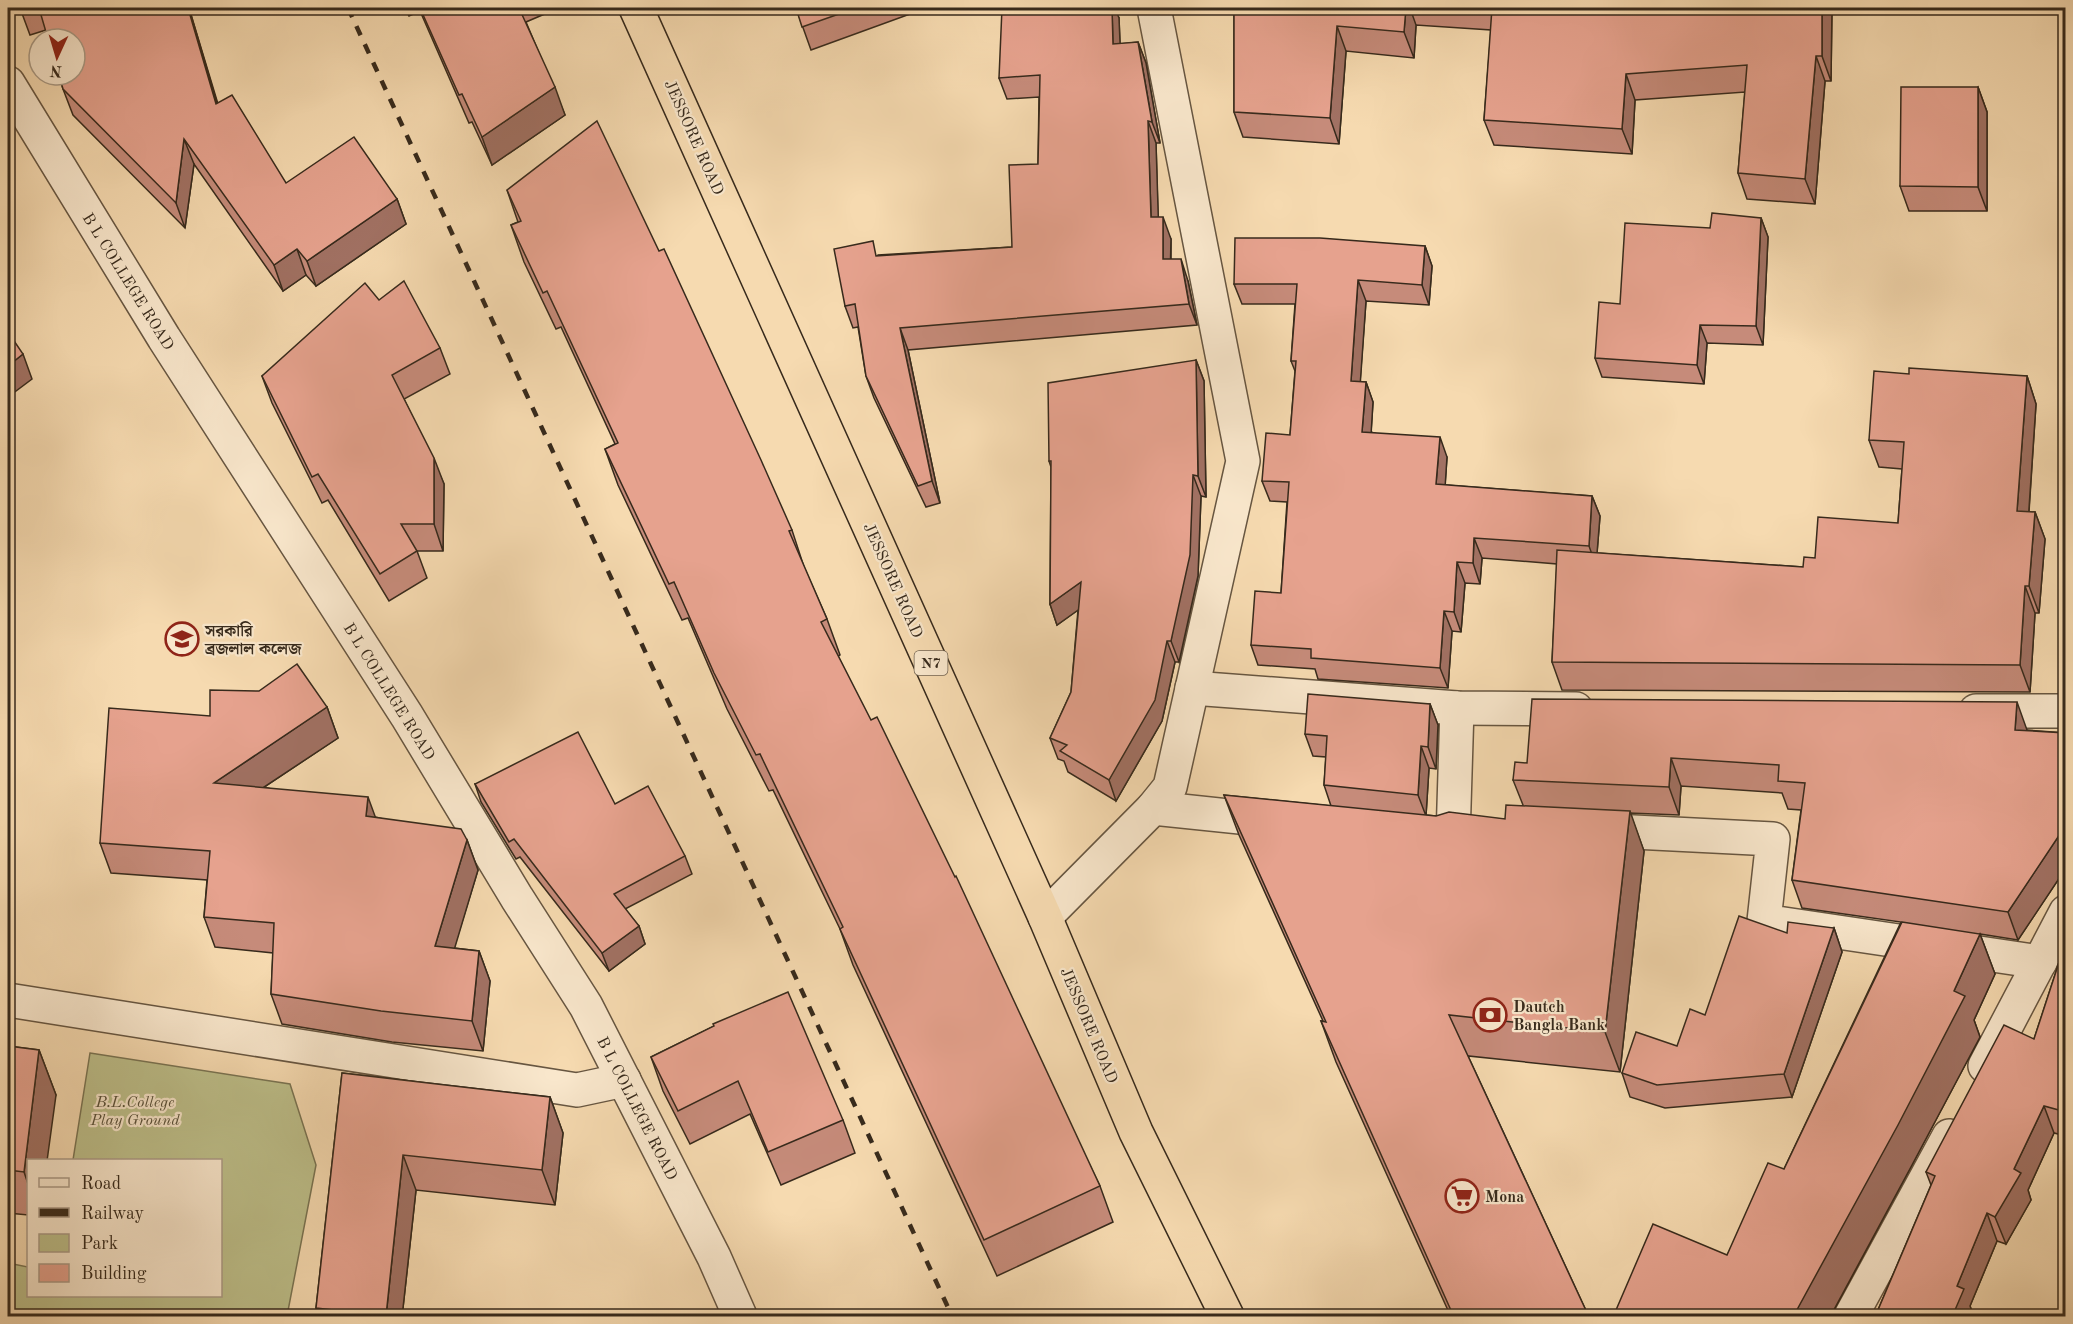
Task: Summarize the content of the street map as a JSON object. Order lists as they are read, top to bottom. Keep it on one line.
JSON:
{"streets":{"highway":["JESSORE ROAD","N7"],"street":["B L COLLEGE ROAD"]},"parks":["B.L.College Play Ground"],"places":{"school or university":["সরকারি ব্রজলাল কলেজ"],"bank":["Dautch Bangla Bank"],"supermarket":["Mona"]},"legend":["Road","Railway","Park","Building"],"north":"bottom"}
